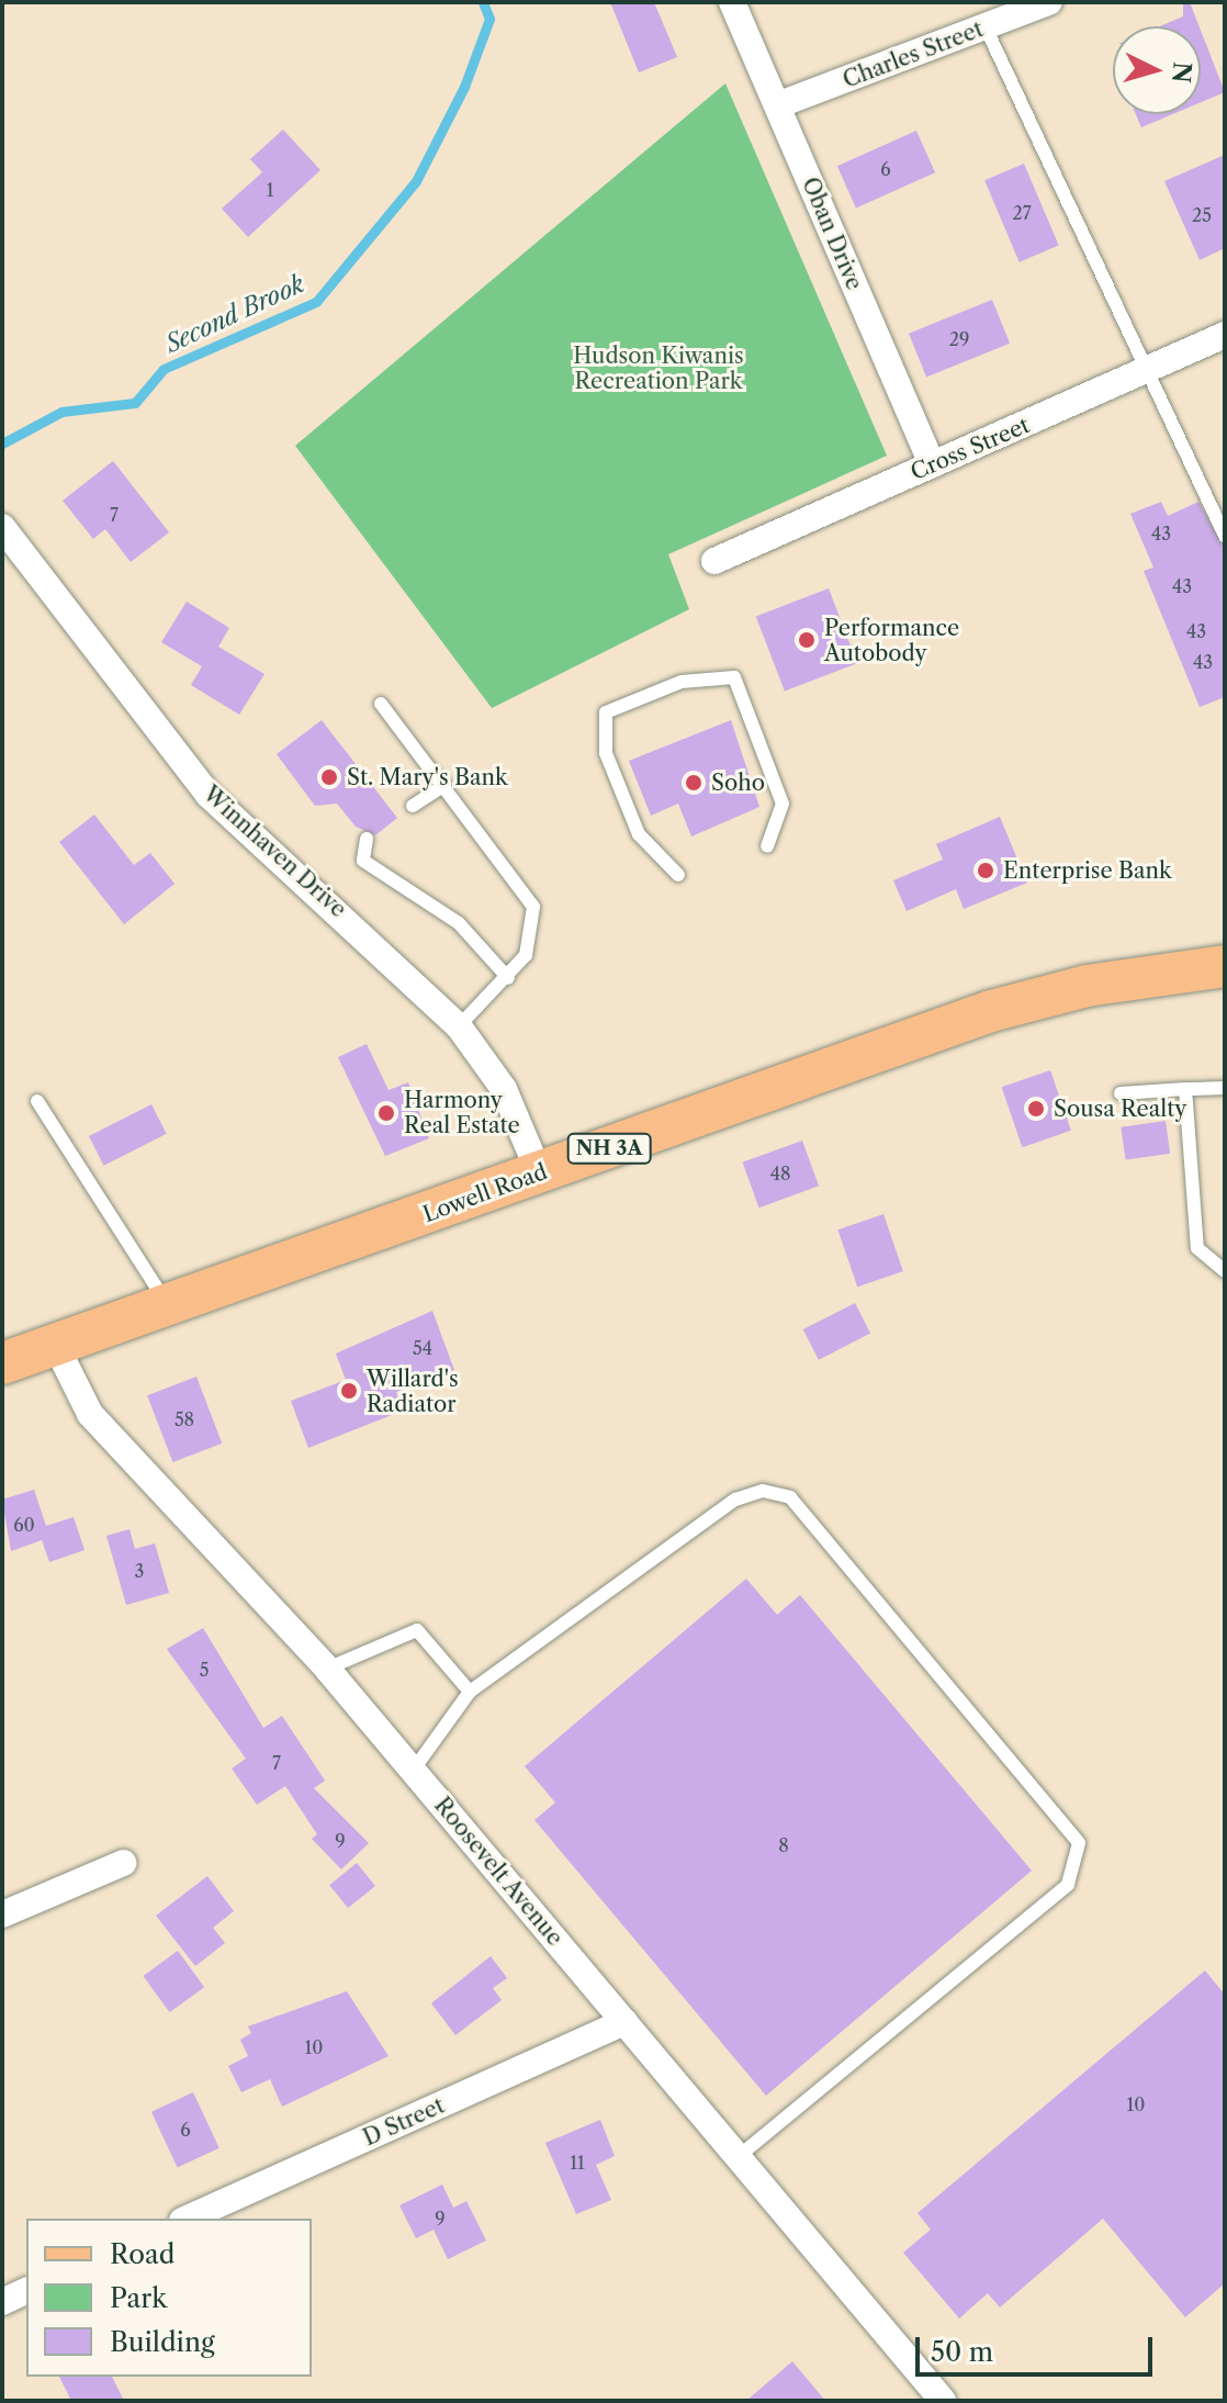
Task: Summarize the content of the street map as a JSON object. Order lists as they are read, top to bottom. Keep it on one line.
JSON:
{"streets":{"main road":["NH 3A","Lowell Road"],"street":["Charles Street","Oban Drive","Cross Street","Winnhaven Drive","Roosevelt Avenue","D Street"]},"crossings":[["Charles Street","Oban Drive"],["Oban Drive","Cross Street"],["Winnhaven Drive","Lowell Road"],["Lowell Road","Roosevelt Avenue"],["Roosevelt Avenue","D Street"]],"water":["Second Brook"],"parks":["Hudson Kiwanis Recreation Park"],"places":["Performance Autobody","St. Mary's Bank","Soho","Enterprise Bank","Sousa Realty","Harmony Real Estate","Willard's Radiator"],"house_numbers":["6","1","27","25","29","7","43","43","43","43","48","54","58","60","3","5","7","9","8","10","10","6","11","9"],"legend":["Road","Park","Building"],"scale_bar":"50 m","north":"right"}
